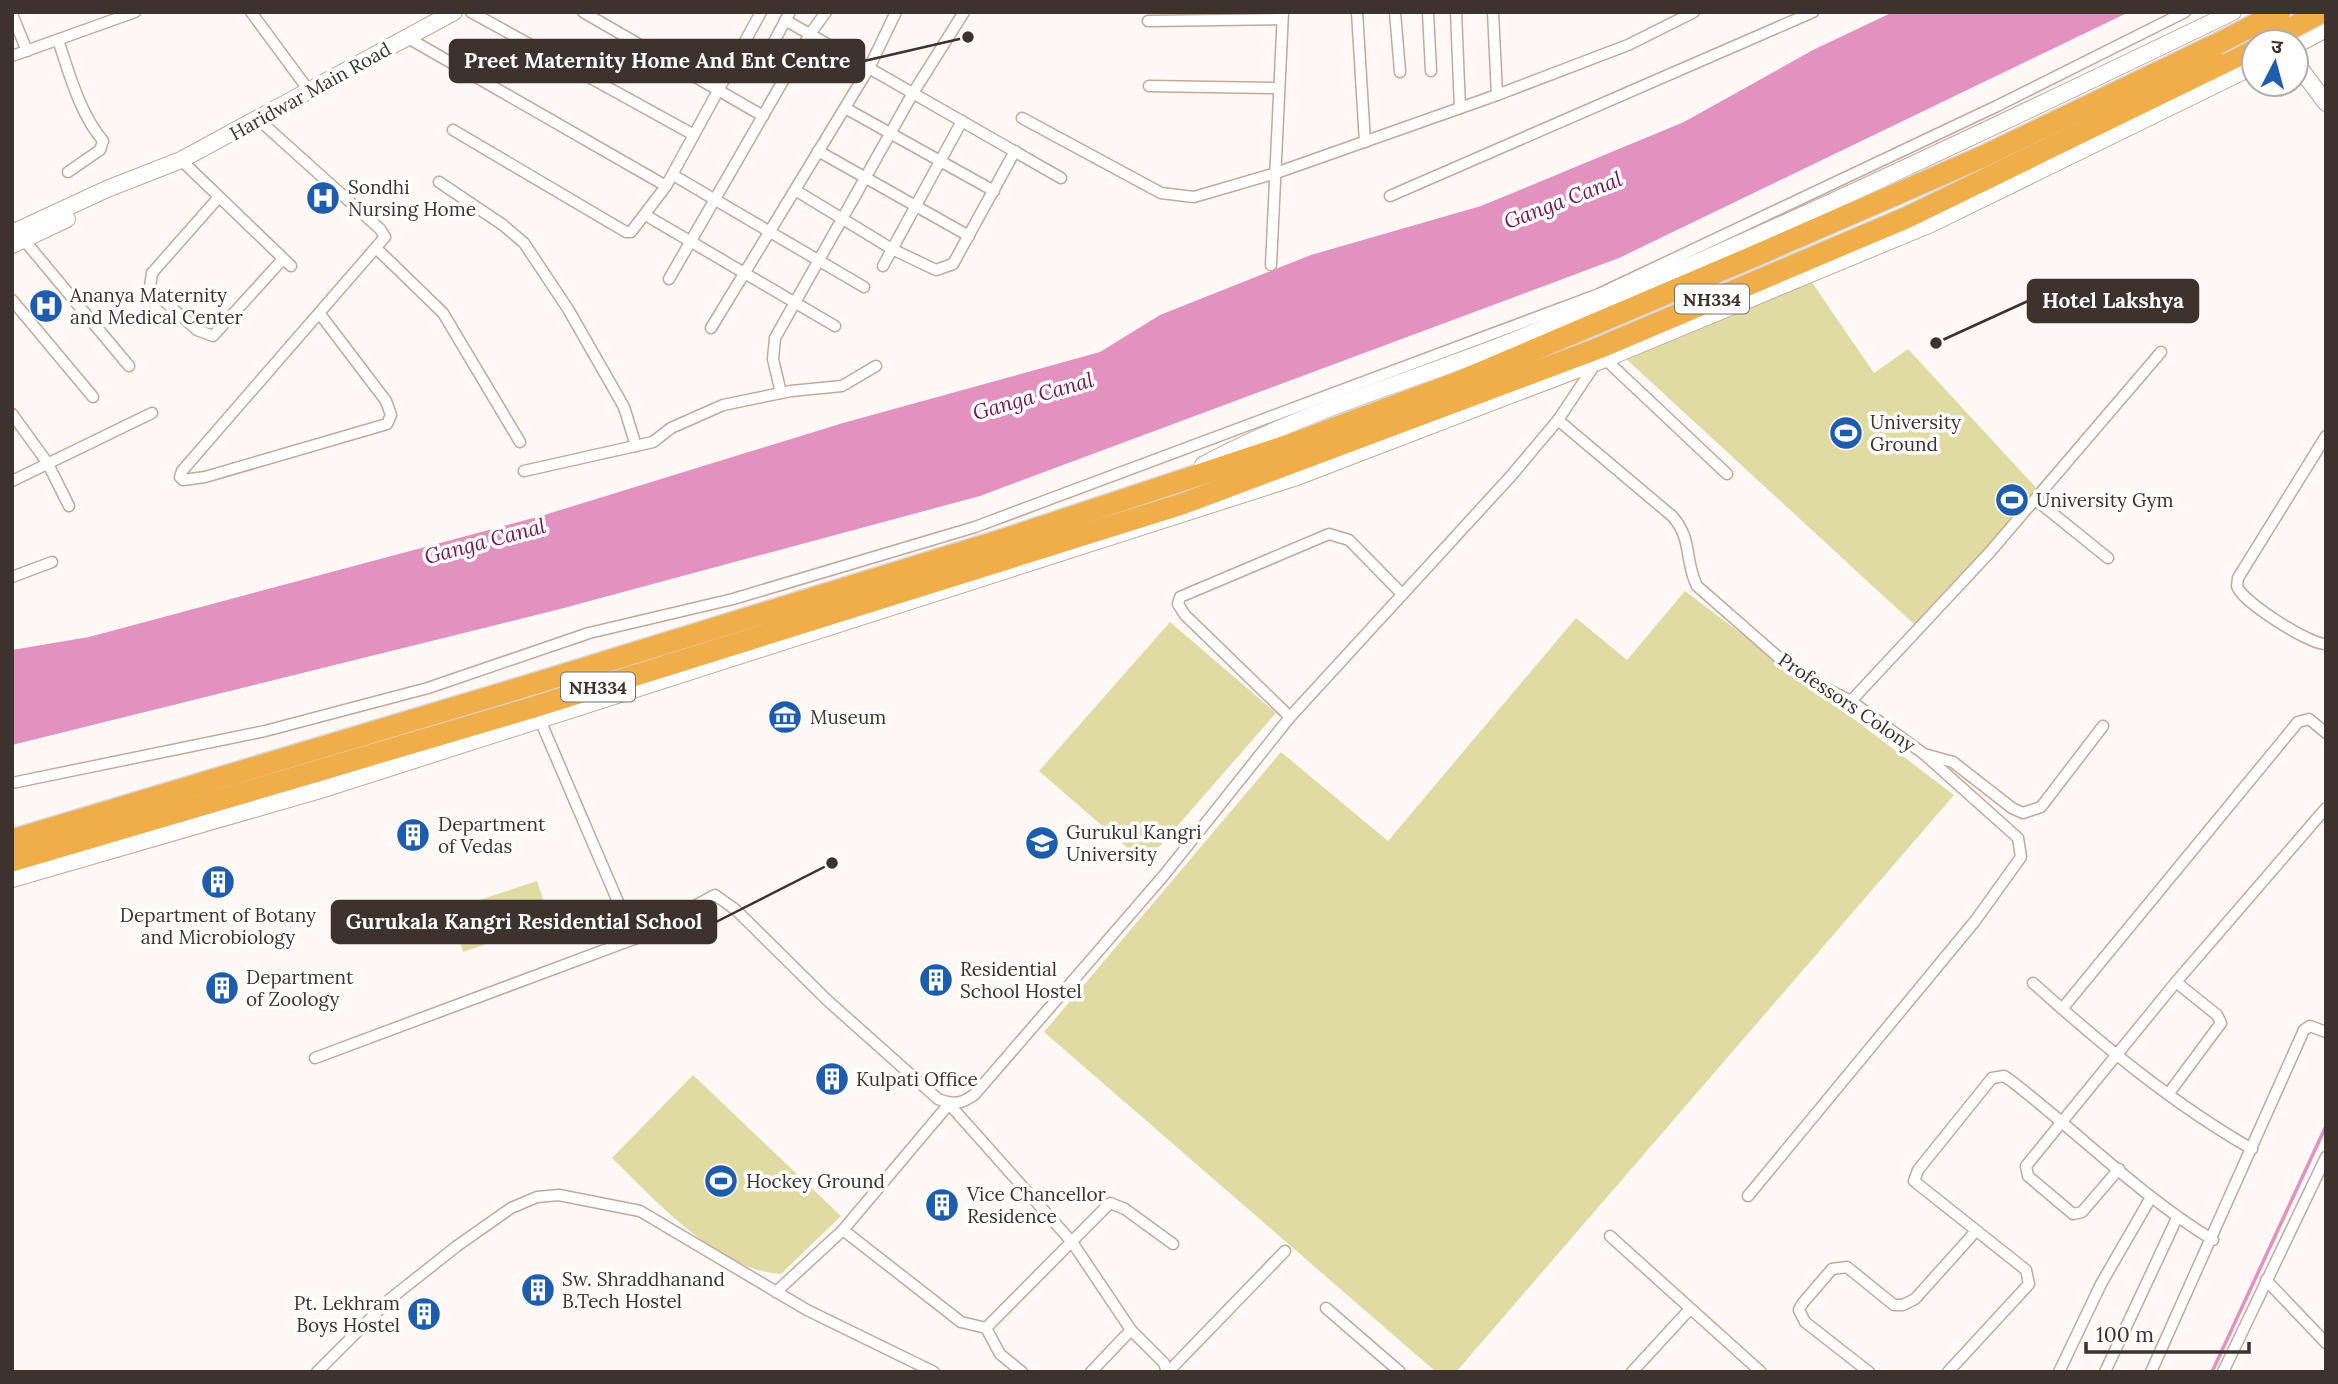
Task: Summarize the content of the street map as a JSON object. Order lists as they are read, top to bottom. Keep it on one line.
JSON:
{"streets":{"highway":["NH334"],"street":["Haridwar Main Road","Professors Colony"]},"water":["Ganga Canal"],"places":{"other":["Preet Maternity Home And Ent Centre","Hotel Lakshya","Gurukala Kangri Residential School"],"hospital":["Sondhi Nursing Home","Ananya Maternity and Medical Center"],"sports":["University Ground","University Gym","Hockey Ground"],"museum":["Museum"],"building":["Department of Vedas","Department of Botany and Microbiology","Residential School Hostel","Department of Zoology","Kulpati Office","Vice Chancellor Residence","Sw. Shraddhanand B.Tech Hostel","Pt. Lekhram Boys Hostel"],"school or university":["Gurukul Kangri University"]},"scale_bar":"100 m","north":"top"}
